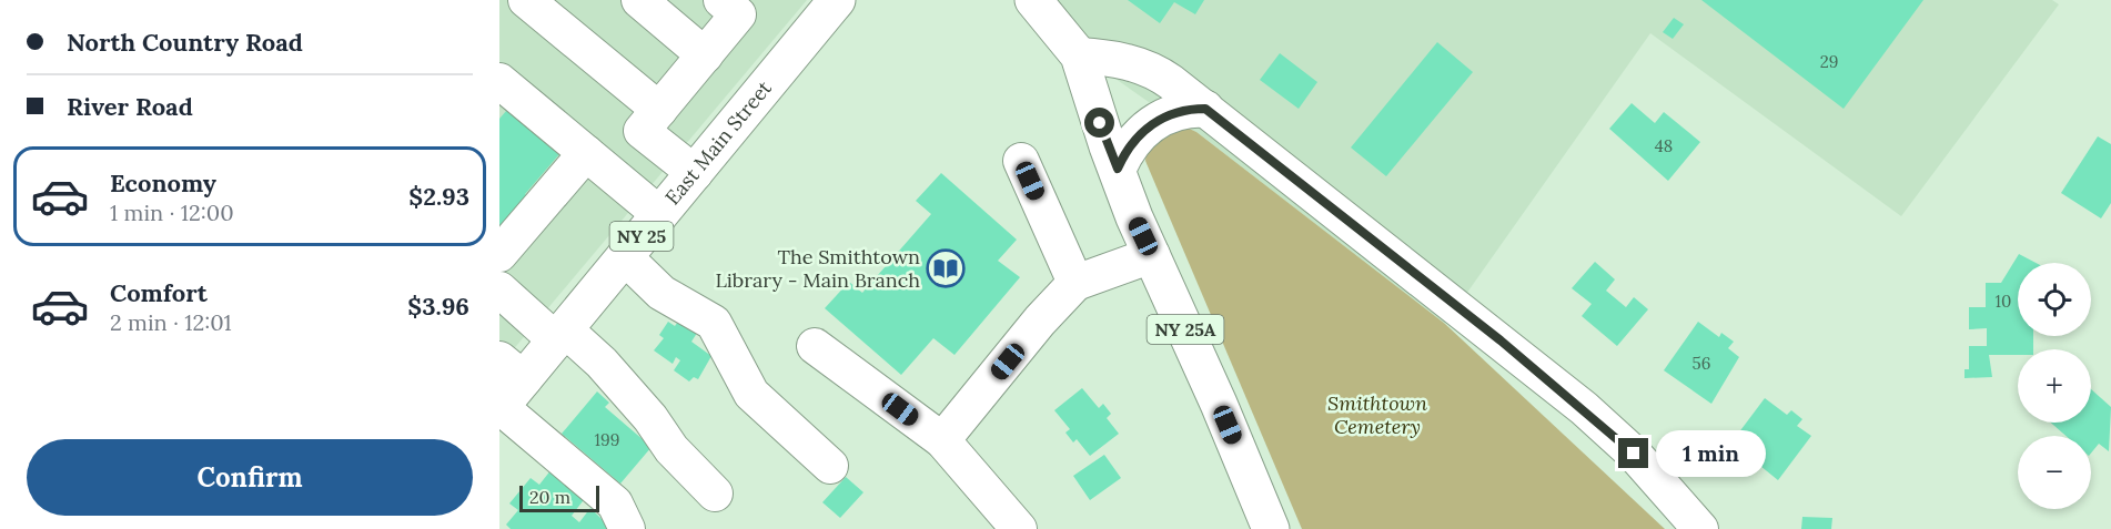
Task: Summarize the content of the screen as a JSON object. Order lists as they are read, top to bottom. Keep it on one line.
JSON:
{"streets":{"main road":["East Main Street","NY 25","NY 25A"]},"parks":["Smithtown Cemetery"],"places":{"library":["The Smithtown Library - Main Branch"]},"house_numbers":["29","48","10","56","199"],"scale_bar":"20 m","page":{"banner":["North Country Road","River Road"],"list":[{"name":"Economy","note":"1 min · 12:00","value":"$2.93"},{"name":"Comfort","note":"2 min · 12:01","value":"$3.96"}],"map_buttons":["+","−"],"buttons":"Confirm","bubble":"1 min","scale":"20 m"}}
